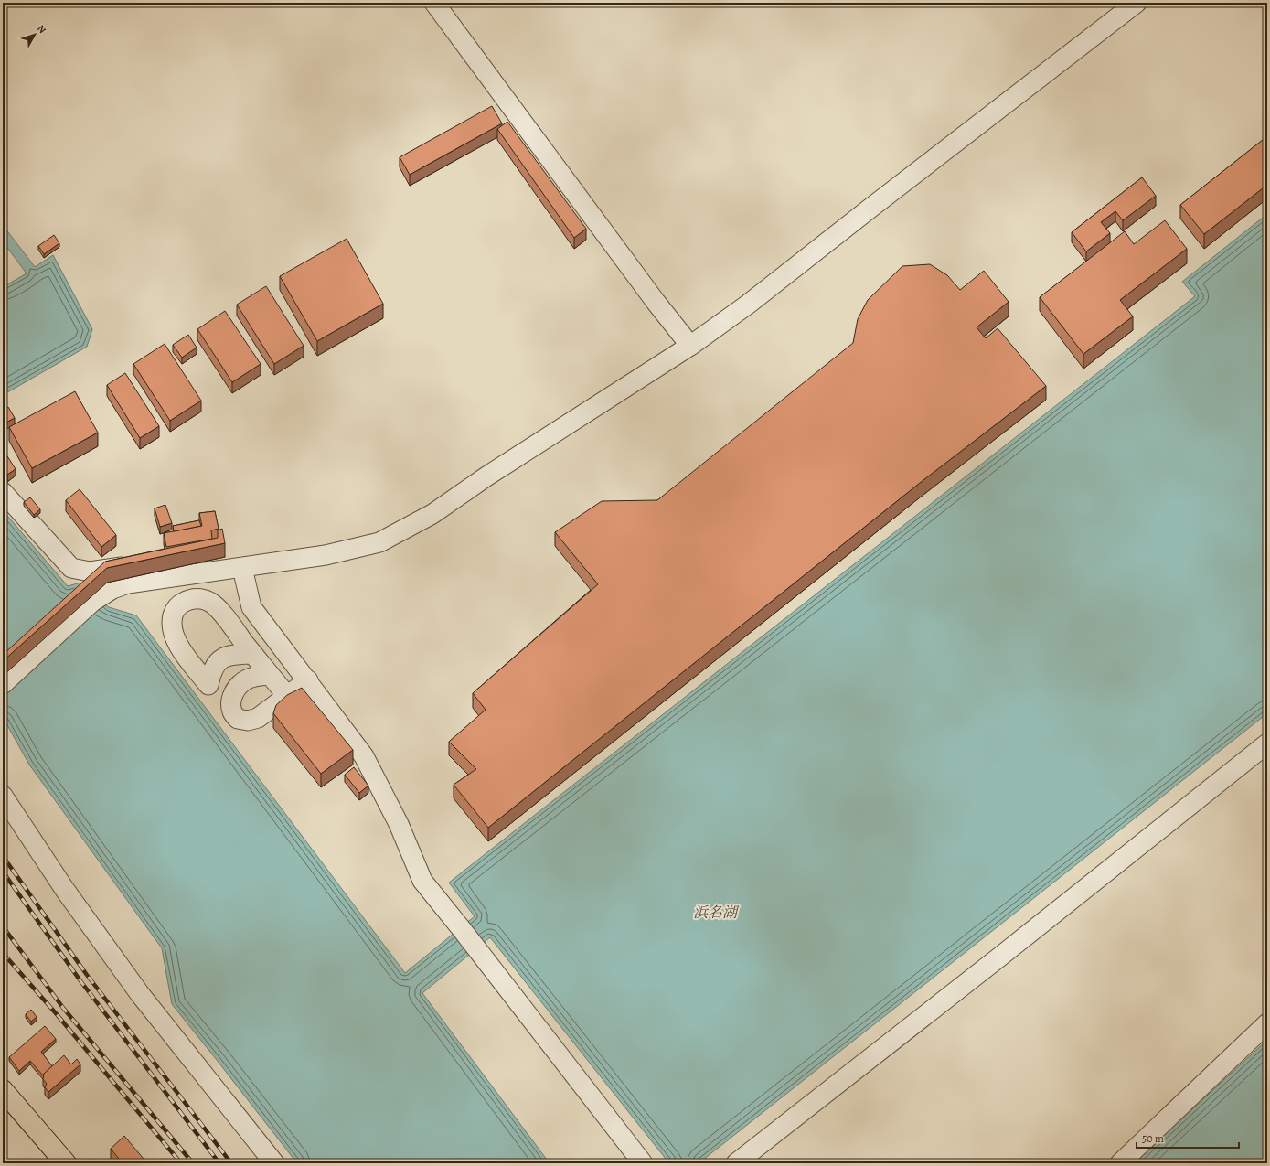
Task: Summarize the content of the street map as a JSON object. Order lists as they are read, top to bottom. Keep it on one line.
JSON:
{"water":["浜名湖"],"scale_bar":"50 m","north":"top right"}
